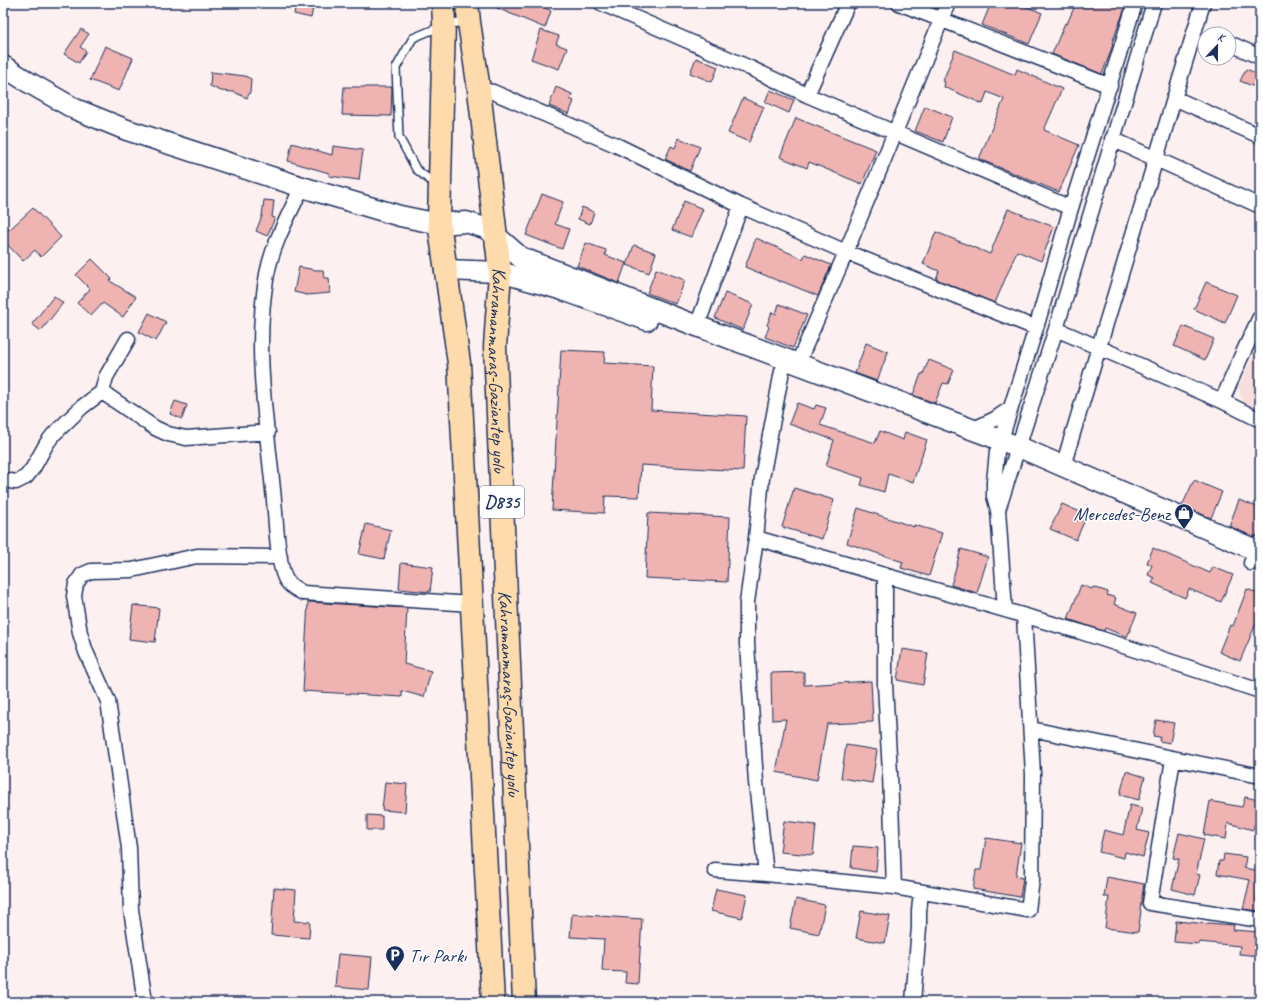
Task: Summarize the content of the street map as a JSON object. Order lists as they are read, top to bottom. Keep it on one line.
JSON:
{"streets":{"highway":["Kahramanmaraş-Gaziantep yolu","D835"]},"places":{"shop":["Mercedes-Benz"],"parking":["Tır Parkı"]},"north":"top"}
